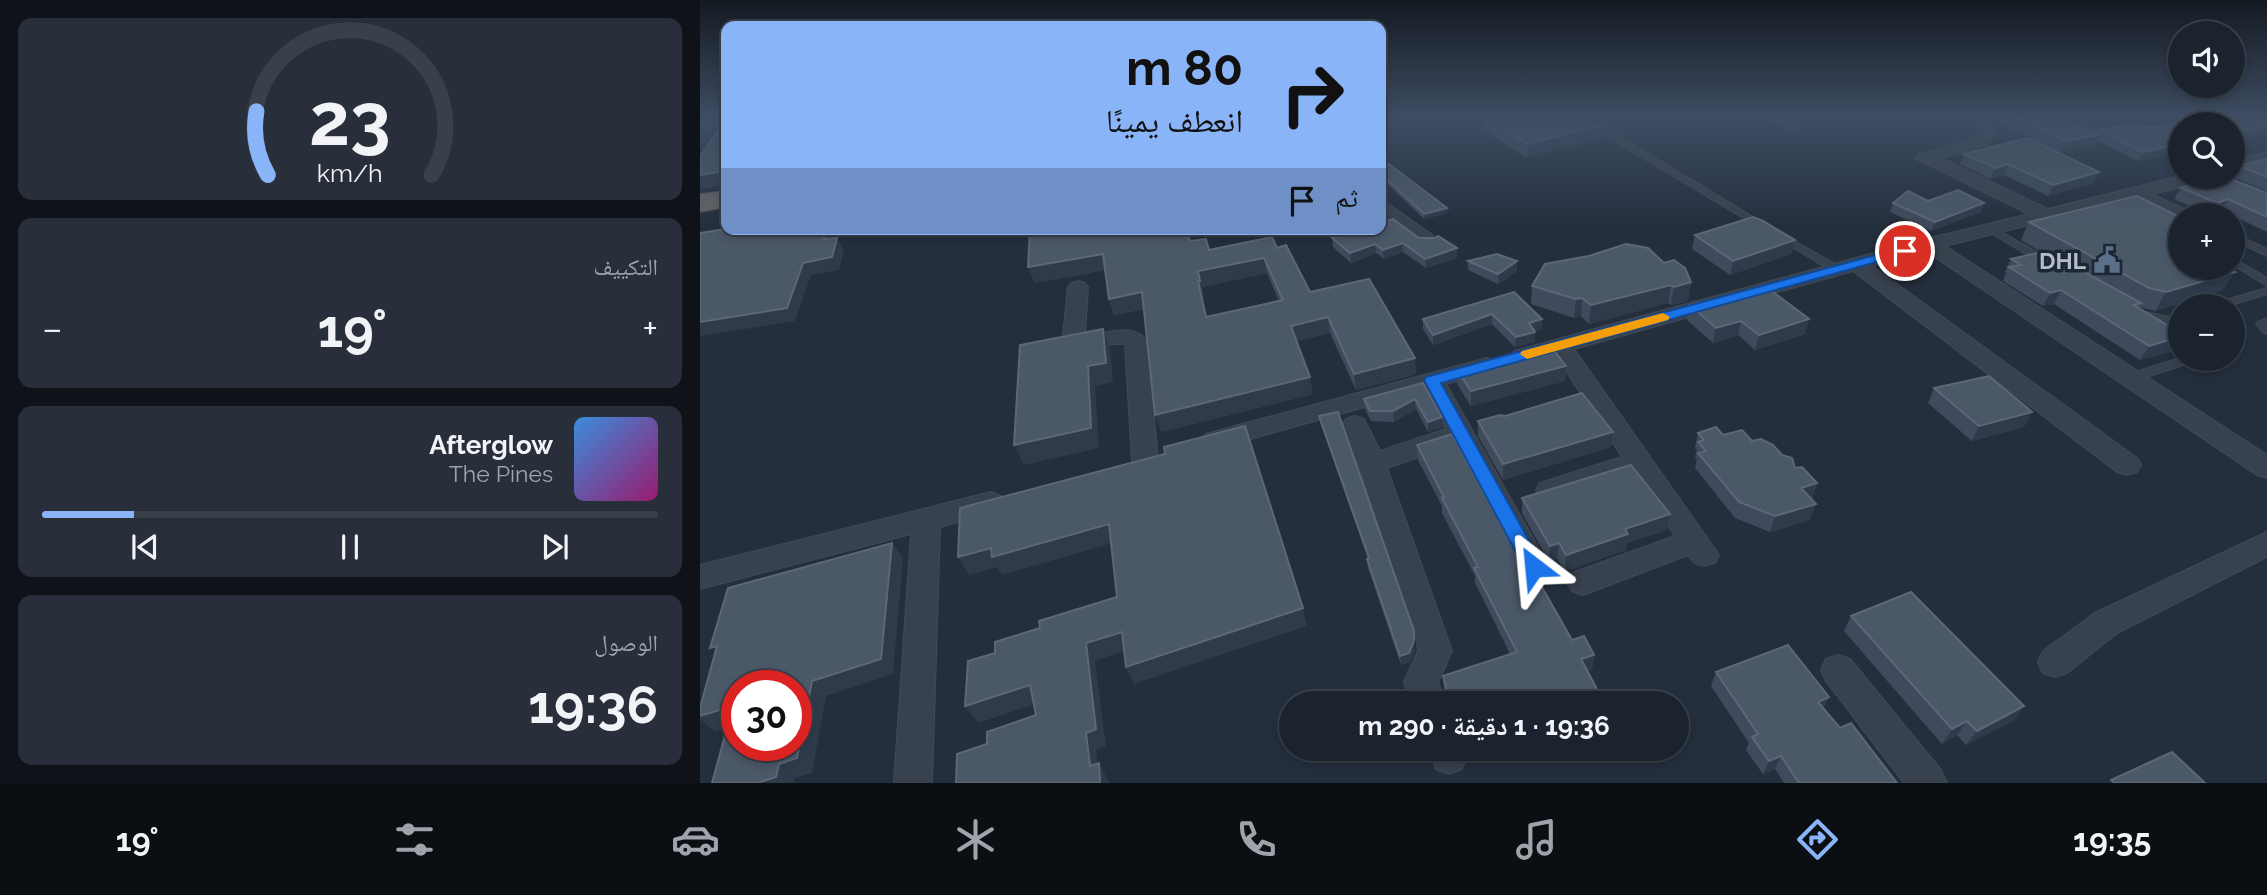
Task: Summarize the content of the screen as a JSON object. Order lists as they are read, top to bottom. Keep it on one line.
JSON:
{"places":{"public building":["DHL"]},"page":{"map_buttons":["+","−"],"turn":["80 m","انعطف يمينًا"],"then":"ثم","tile":["التكييف",["الوصول","19:36"]],"heat":["−","19°","+"],"song":["Afterglow","The Pines"],"limit":"30","trip":"19:36 · 1 دقيقة · 290 m","tabs":["19:35","19°"],"gauge":["23","km/h"]}}
